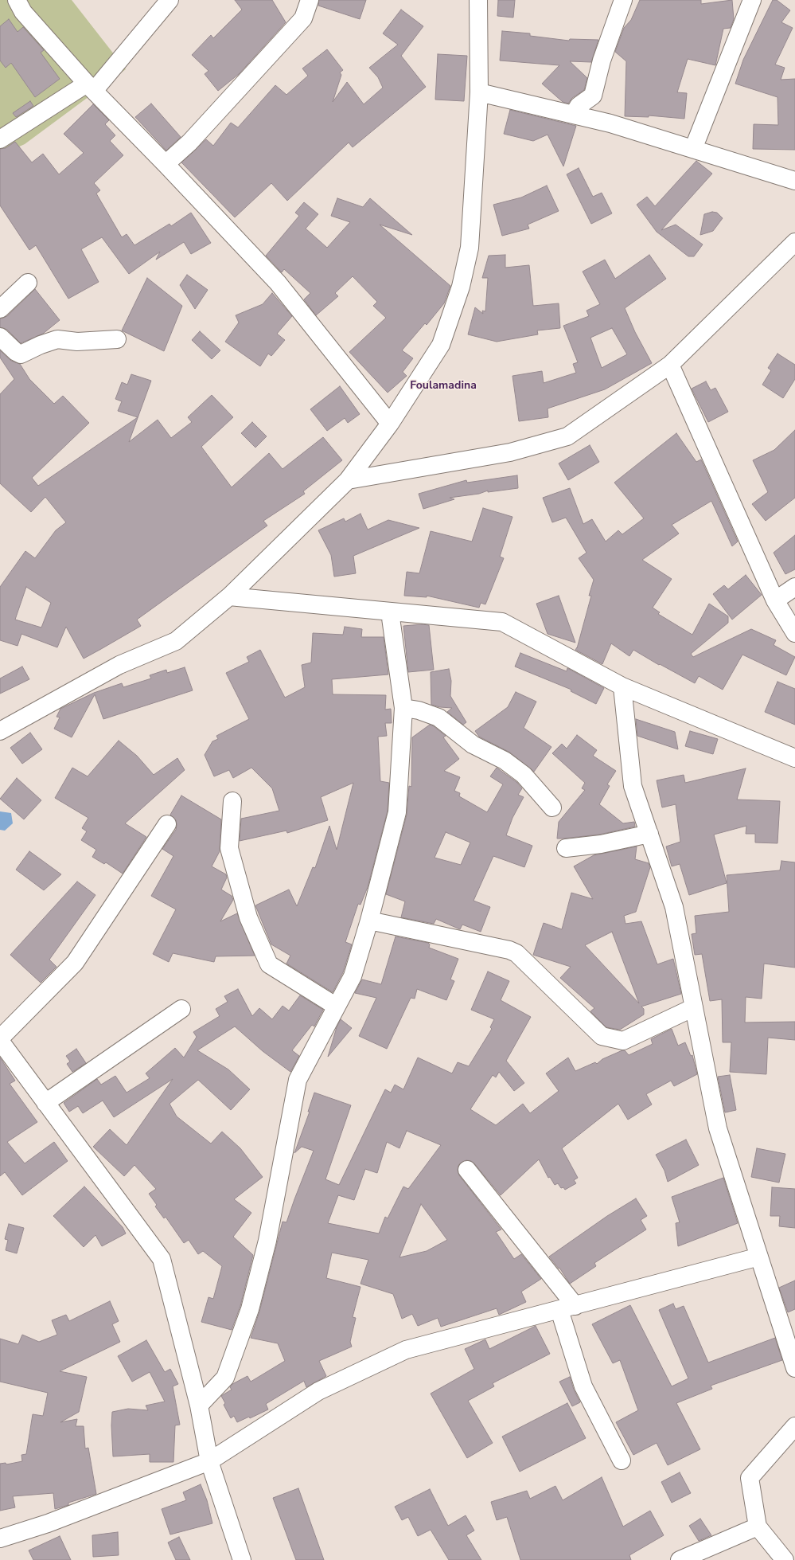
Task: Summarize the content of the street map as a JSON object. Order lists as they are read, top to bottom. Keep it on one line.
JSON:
{"districts":["Foulamadina"]}
